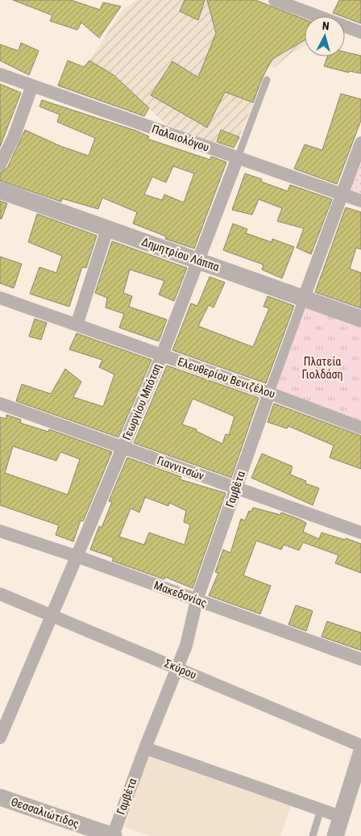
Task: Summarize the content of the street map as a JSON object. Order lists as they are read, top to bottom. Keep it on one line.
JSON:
{"streets":{"street":["Παλαιολόγου","Δημητρίου Λάππα","Ελευθερίου Βενιζέλου","Γεωργίου Μπότση","Γιαννιτσών","Γαμβέτα","Μακεδονίας","Σκύρου","Θεσσαλιώτιδος"]},"crossings":[["Παλαιολόγου","Γεωργίου Μπότση"],["Παλαιολόγου","Γαμβέτα"],["Δημητρίου Λάππα","Γεωργίου Μπότση"],["Δημητρίου Λάππα","Γαμβέτα"],["Ελευθερίου Βενιζέλου","Γεωργίου Μπότση"],["Ελευθερίου Βενιζέλου","Γαμβέτα"],["Γεωργίου Μπότση","Γιαννιτσών"],["Γεωργίου Μπότση","Μακεδονίας"],["Γεωργίου Μπότση","Σκύρου"],["Γιαννιτσών","Γαμβέτα"],["Γαμβέτα","Μακεδονίας"],["Γαμβέτα","Σκύρου"],["Γαμβέτα","Θεσσαλιώτιδος"]],"parks":["Πλατεία Γιολδάση"],"north":"top"}
